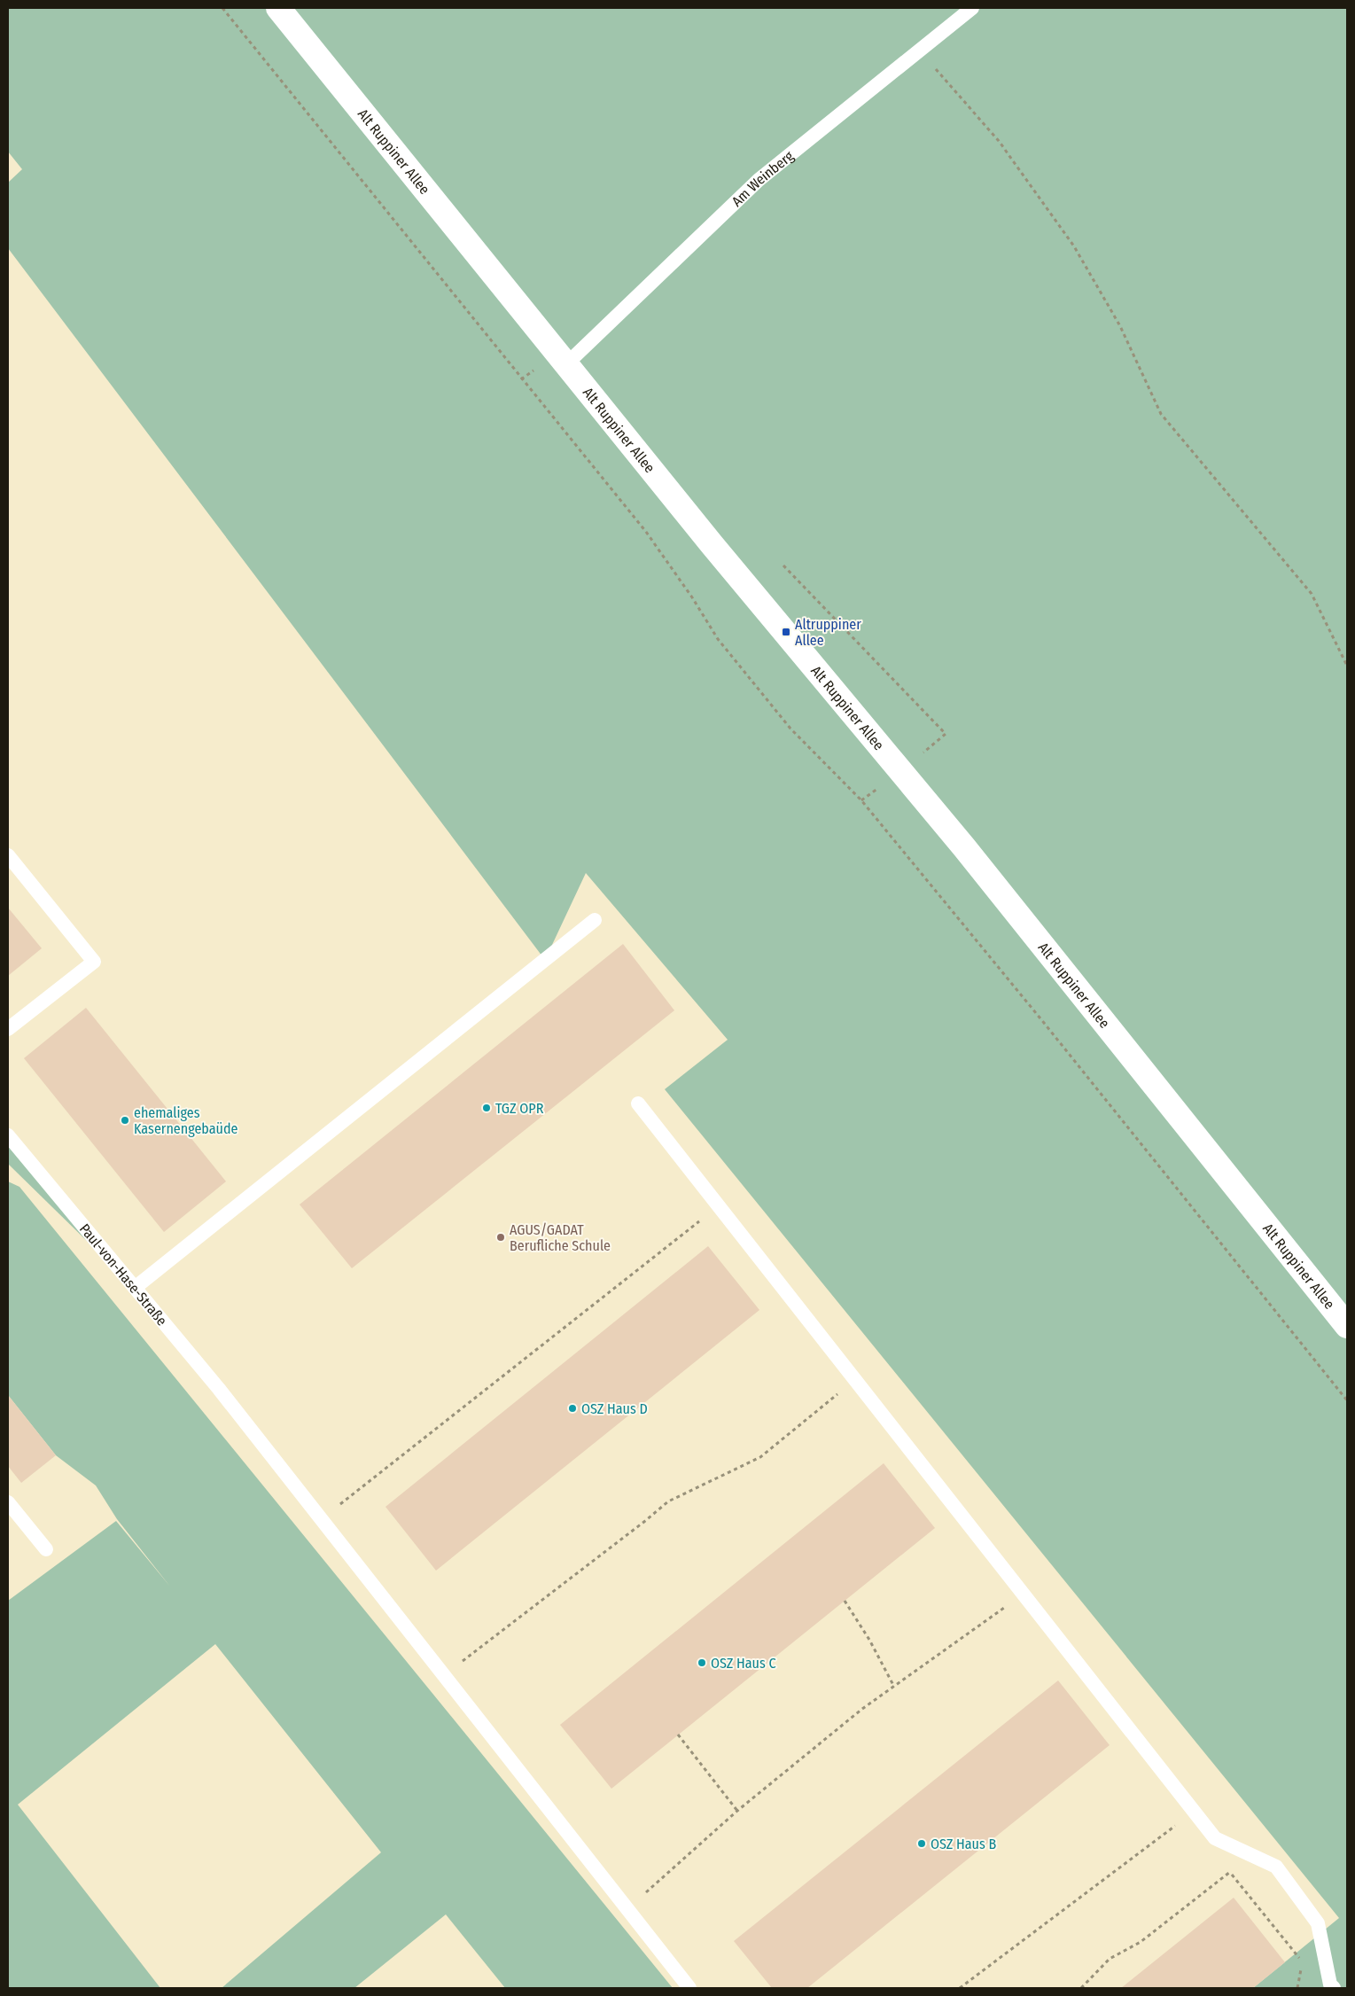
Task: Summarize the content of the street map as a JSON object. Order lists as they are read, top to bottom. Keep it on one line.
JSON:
{"streets":{"main road":["Alt Ruppiner Allee"],"lane":["Am Weinberg","Paul-von-Hase-Straße"]},"crossings":[["Alt Ruppiner Allee","Am Weinberg"]],"places":{"transit":["Altruppiner Allee"],"other":["TGZ OPR","ehemaliges Kasernengebaüde","AGUS/GADAT Berufliche Schule","OSZ Haus D","OSZ Haus C","OSZ Haus B"]}}
